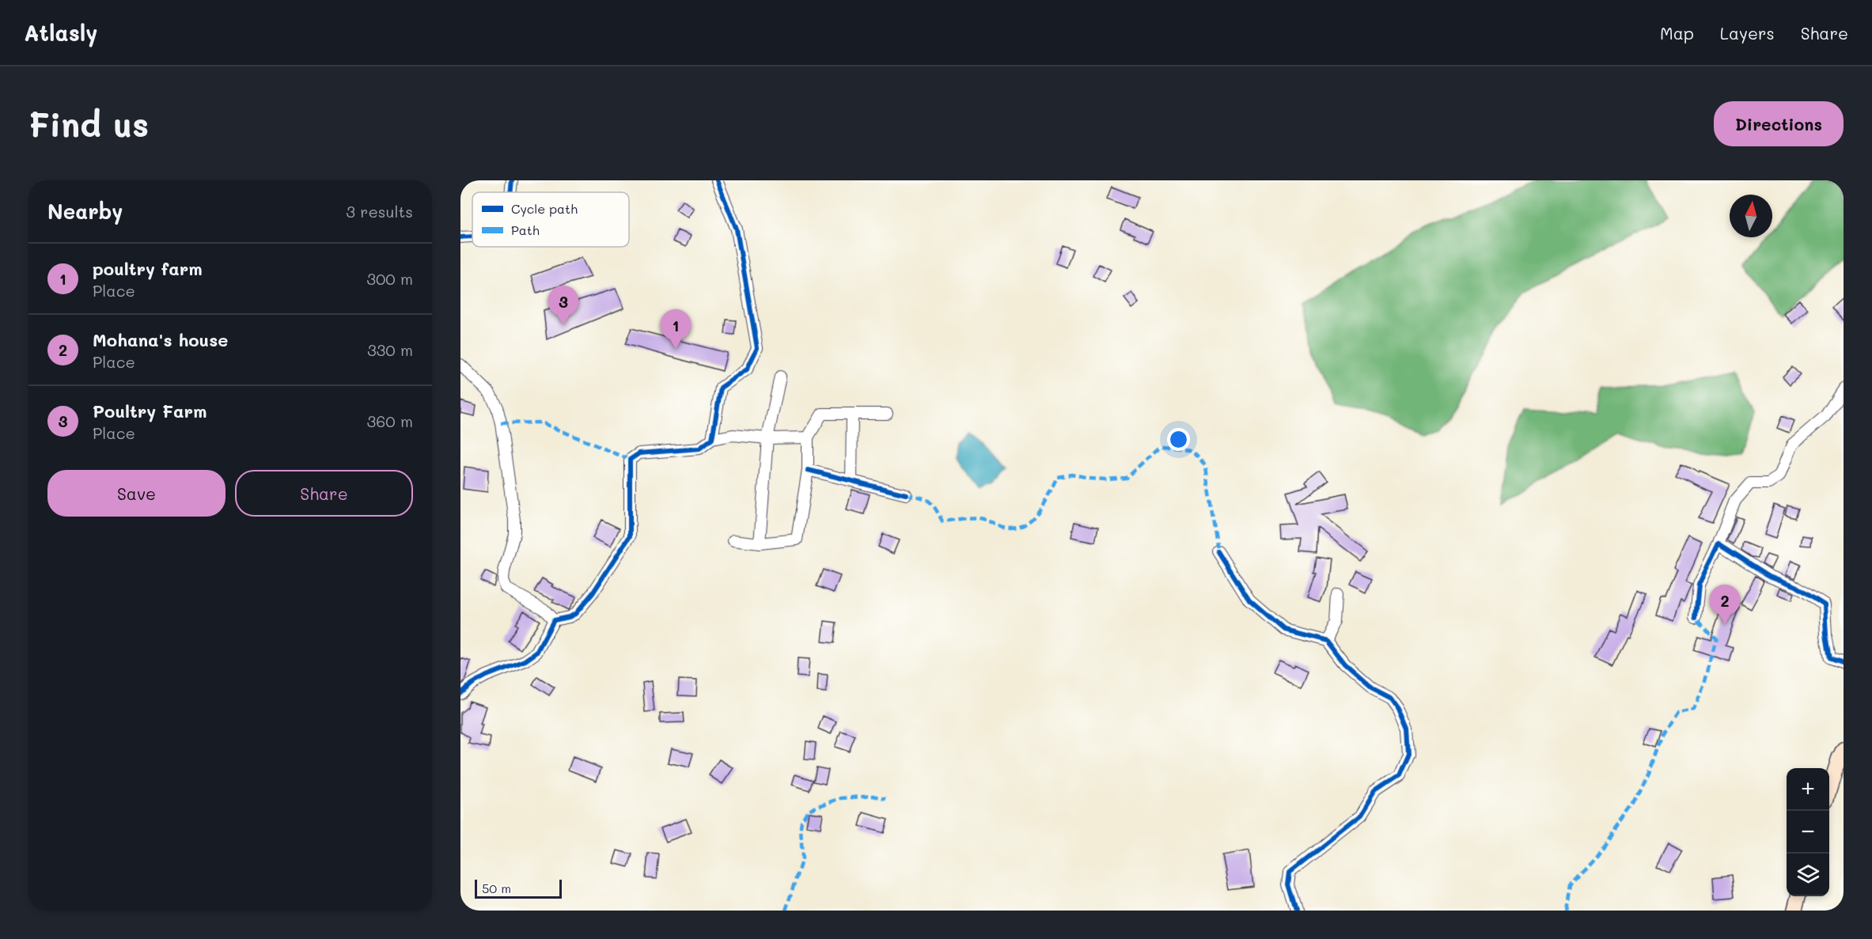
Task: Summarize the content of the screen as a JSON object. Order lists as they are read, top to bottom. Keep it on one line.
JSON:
{"legend":["Cycle path","Path"],"scale_bar":"50 m","north":"top","page":{"header":"Atlasly","nav":["Map","Layers","Share"],"buttons":["Directions",["Save","Share"]],"title":"Find us","heading":["Nearby","3 results"],"list":[{"mark":"1","name":"poultry farm","note":"Place","value":"300 m"},{"mark":"2","name":"Mohana's house","note":"Place","value":"330 m"},{"mark":"3","name":"Poultry Farm","note":"Place","value":"360 m"}],"pins":["3","1","2"],"map_buttons":["+","−"],"scale":"50 m"}}
